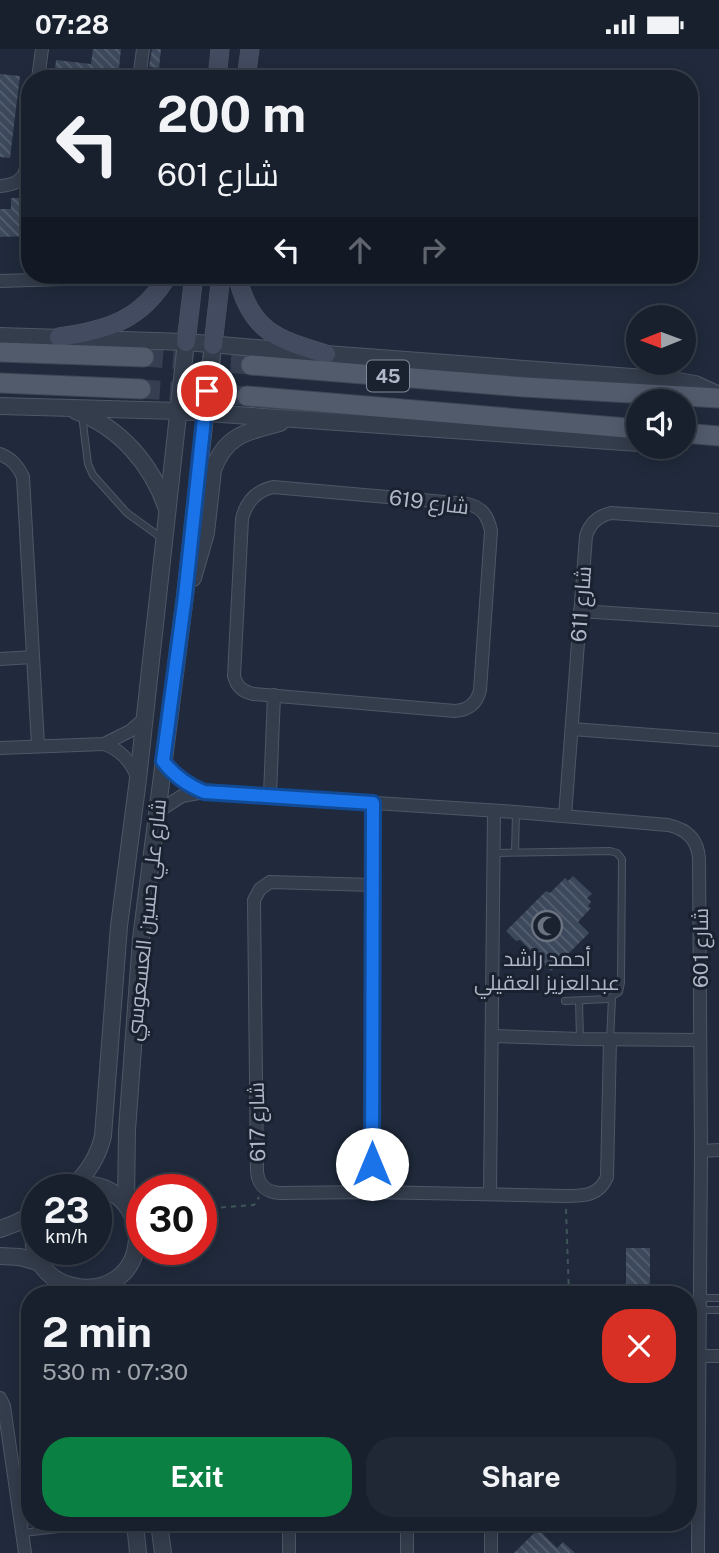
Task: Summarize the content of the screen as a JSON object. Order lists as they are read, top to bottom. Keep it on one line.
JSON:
{"streets":{"main road":["45"],"street":["شارع 619","شارع 611","شارع علي حسين العسعوسي","شارع 601","شارع 617"]},"crossings":[["شارع 611","شارع 601"],["شارع علي حسين العسعوسي","شارع 601"]],"places":{"mosque":["أحمد راشد عبدالعزيز العقيلي"]},"north":"left","page":{"status":"07:28","turn":["200 m","شارع 601"],"speed":"23 km/h","limit":"30","heading":["2 min","530 m · 07:30"],"buttons":["Exit","Share"]}}
